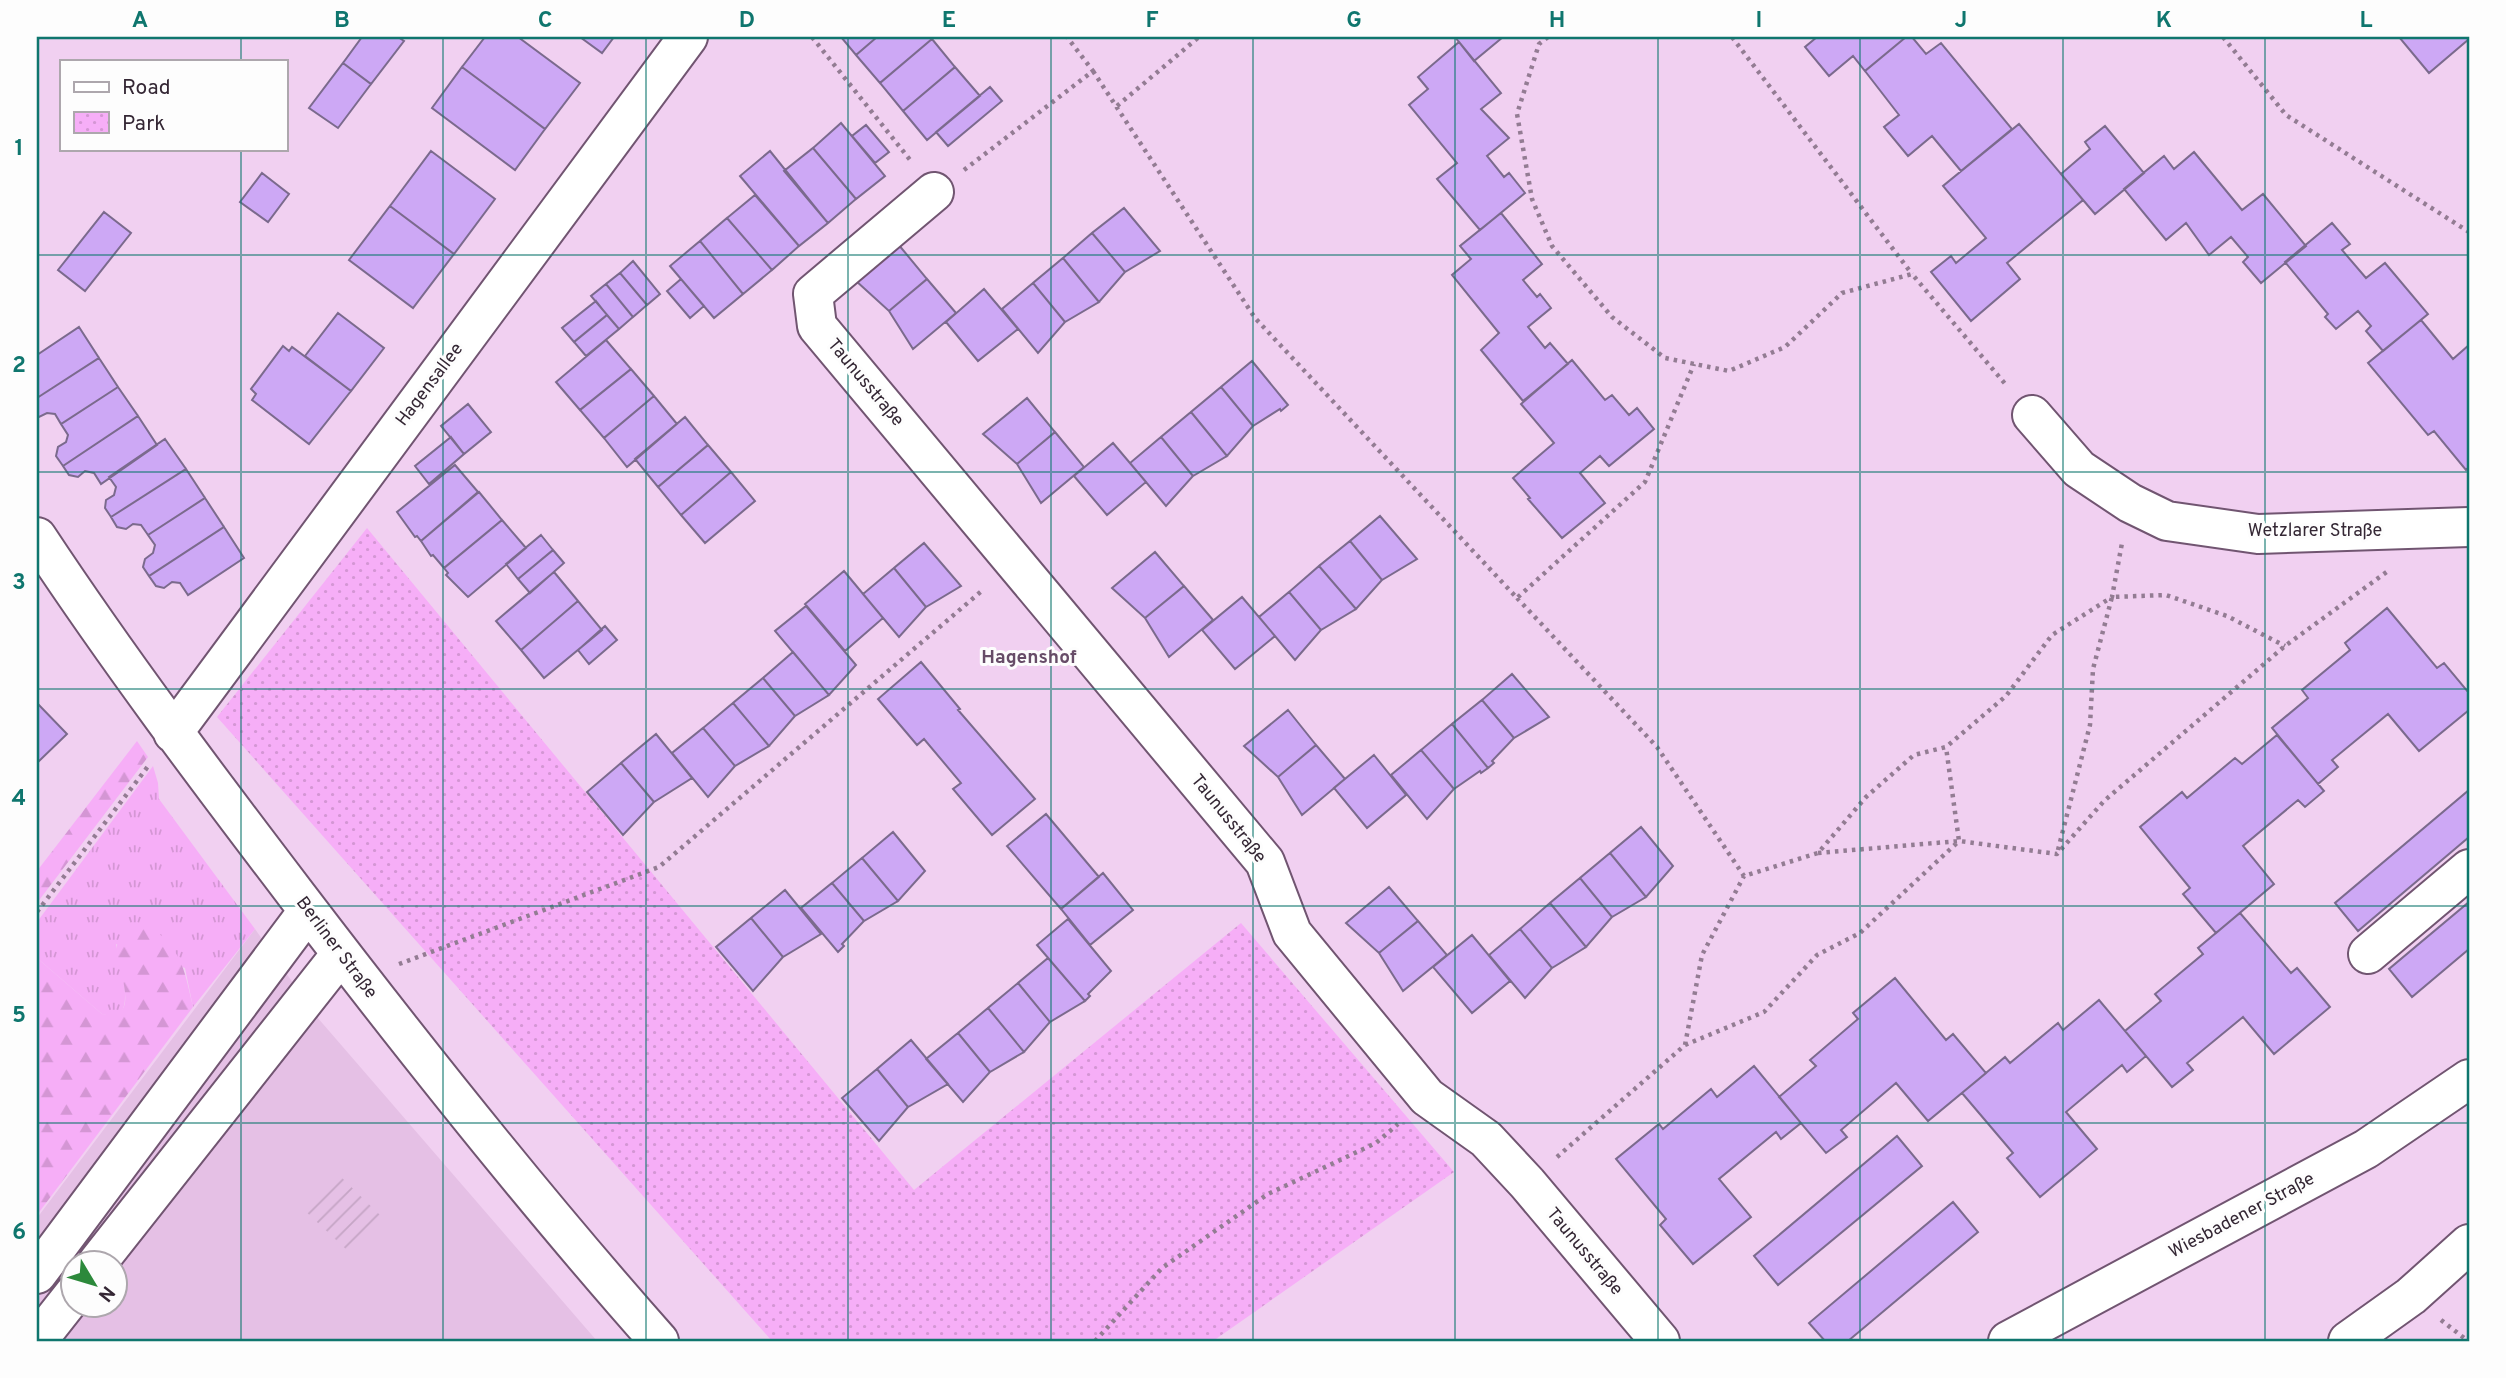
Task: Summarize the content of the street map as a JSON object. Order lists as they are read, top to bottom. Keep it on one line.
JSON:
{"streets":{"street":["Taunusstraße","Hagensallee","Wetzlarer Straße","Berliner Straße","Wiesbadener Straße"]},"crossings":[["Hagensallee","Berliner Straße"]],"districts":["Hagenshof"],"legend":["Road","Park"],"north":"bottom right","grid":{"columns":["A","B","C","D","E","F","G","H","I","J","K","L"],"rows":["1","2","3","4","5","6"]}}
